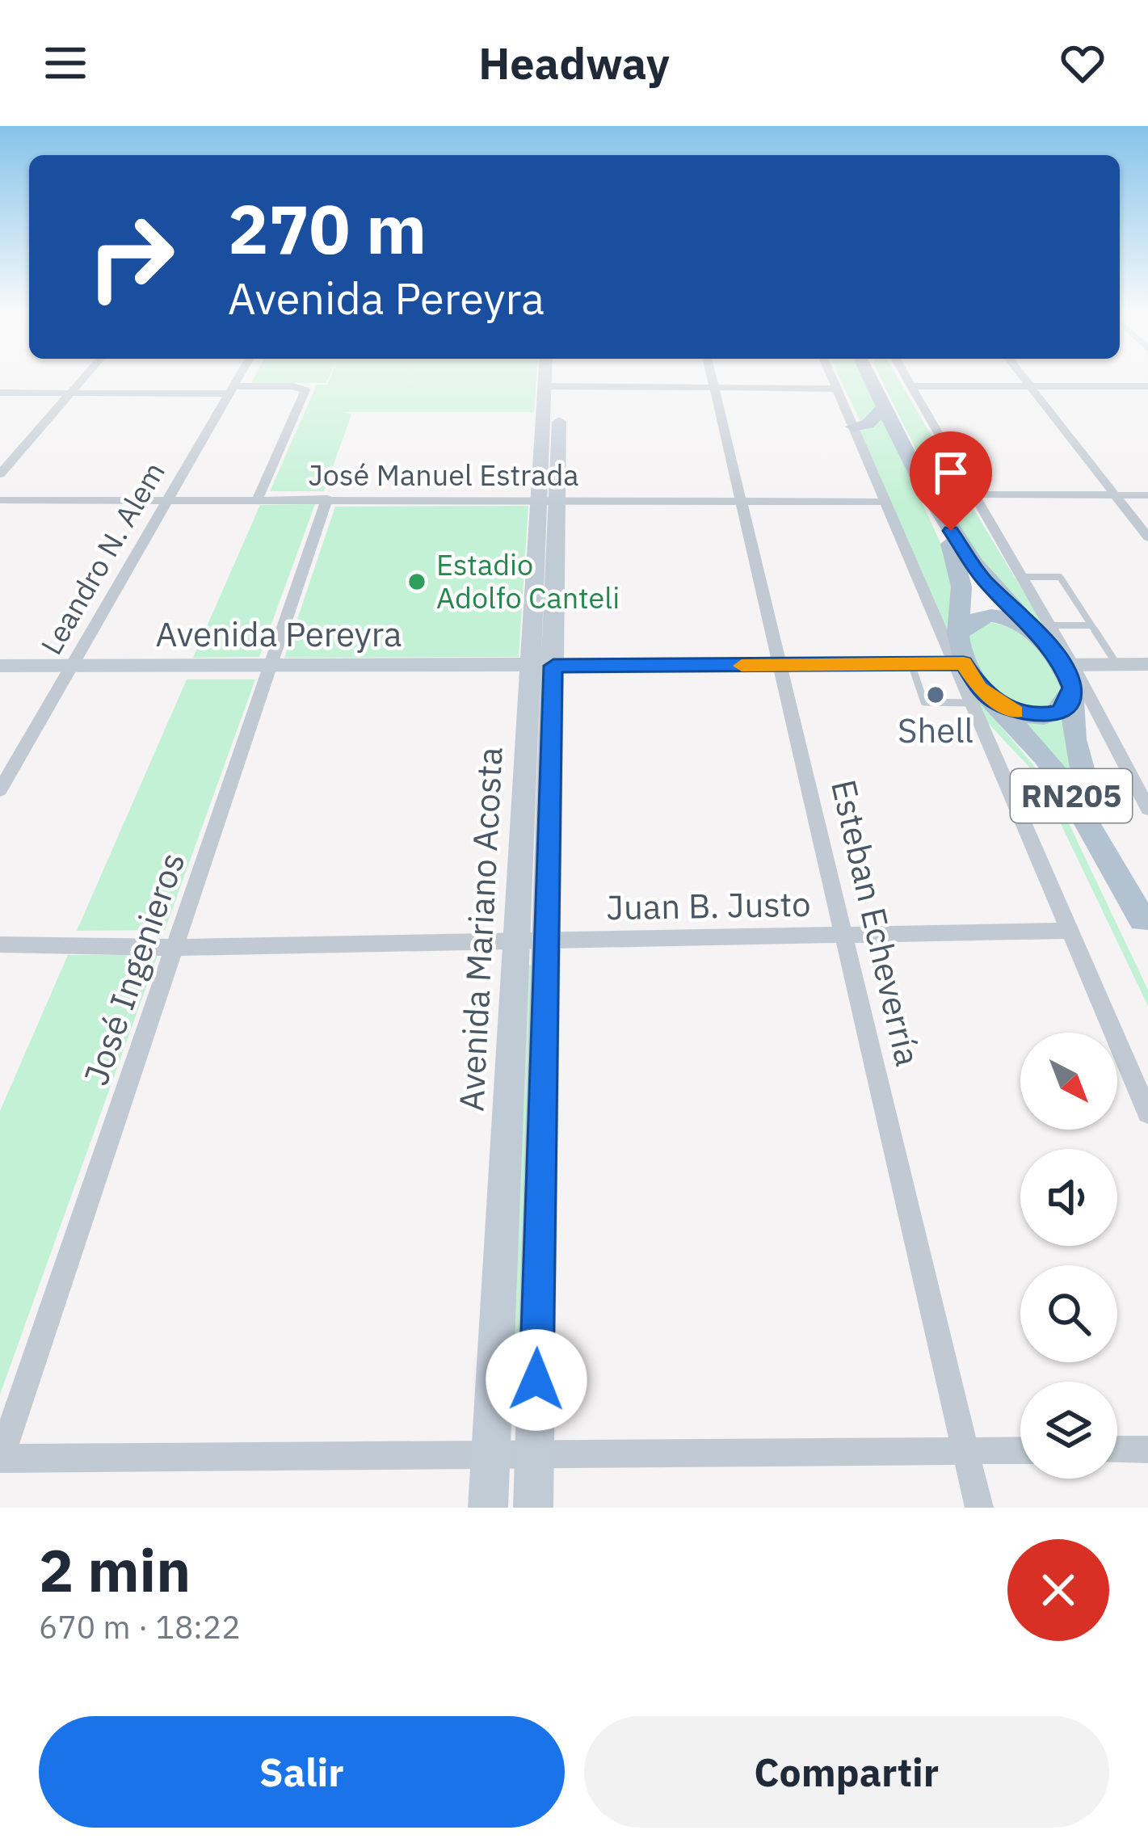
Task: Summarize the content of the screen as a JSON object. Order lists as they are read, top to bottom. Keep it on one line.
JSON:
{"streets":{"main road":["Avenida Pereyra","RN205","Avenida Mariano Acosta"],"street":["José Manuel Estrada","Leandro N. Alem","Juan B. Justo","Esteban Echeverría","José Ingenieros"]},"crossings":[["José Manuel Estrada","Leandro N. Alem"],["José Manuel Estrada","Esteban Echeverría"],["José Manuel Estrada","Avenida Mariano Acosta"],["José Manuel Estrada","José Ingenieros"],["Leandro N. Alem","Avenida Pereyra"],["Avenida Pereyra","RN205"],["Avenida Pereyra","Esteban Echeverría"],["Avenida Pereyra","Avenida Mariano Acosta"],["Avenida Pereyra","José Ingenieros"],["Juan B. Justo","Esteban Echeverría"],["Juan B. Justo","Avenida Mariano Acosta"],["Juan B. Justo","José Ingenieros"]],"places":["Estadio Adolfo Canteli","Shell"],"north":"bottom right","page":{"header":"Headway","turn":["270 m","Avenida Pereyra"],"heading":["2 min","670 m · 18:22"],"buttons":["Salir","Compartir"]}}
